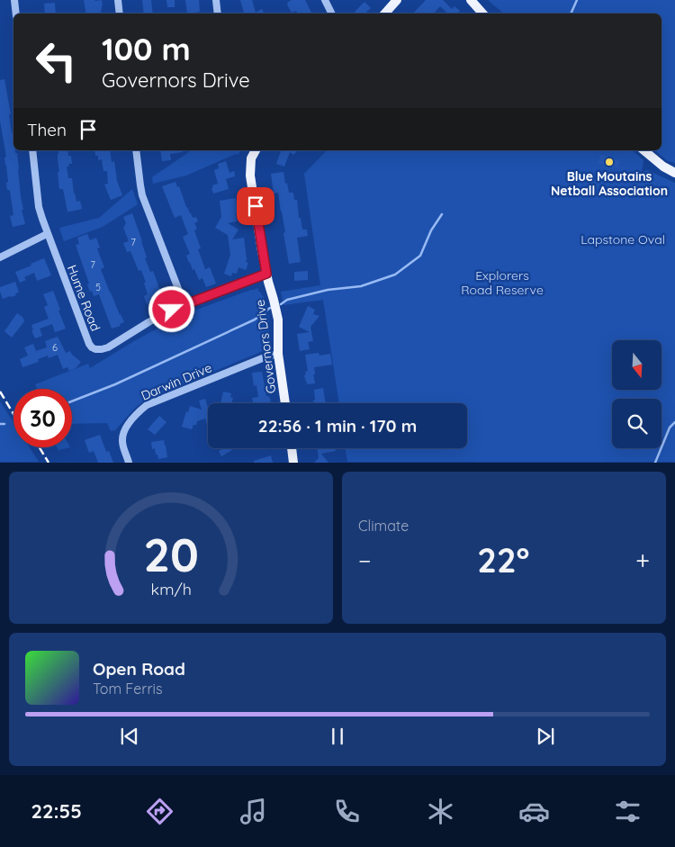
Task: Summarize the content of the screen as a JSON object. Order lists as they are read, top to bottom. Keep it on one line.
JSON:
{"streets":{"main road":["Governors Drive"],"street":["Hume Road","Darwin Drive"]},"crossings":[["Hume Road","Governors Drive"],["Governors Drive","Darwin Drive"]],"parks":["Lapstone Oval","Explorers Road Reserve"],"places":["Blue Moutains Netball Association"],"house_numbers":["7","7","5","6"],"north":"bottom","page":{"turn":["100 m","Governors Drive"],"then":"Then","limit":"30","trip":"22:56 · 1 min · 170 m","tile":"Climate","heat":["−","22°","+"],"song":["Open Road","Tom Ferris"],"tabs":"22:55","gauge":["20","km/h"]}}
